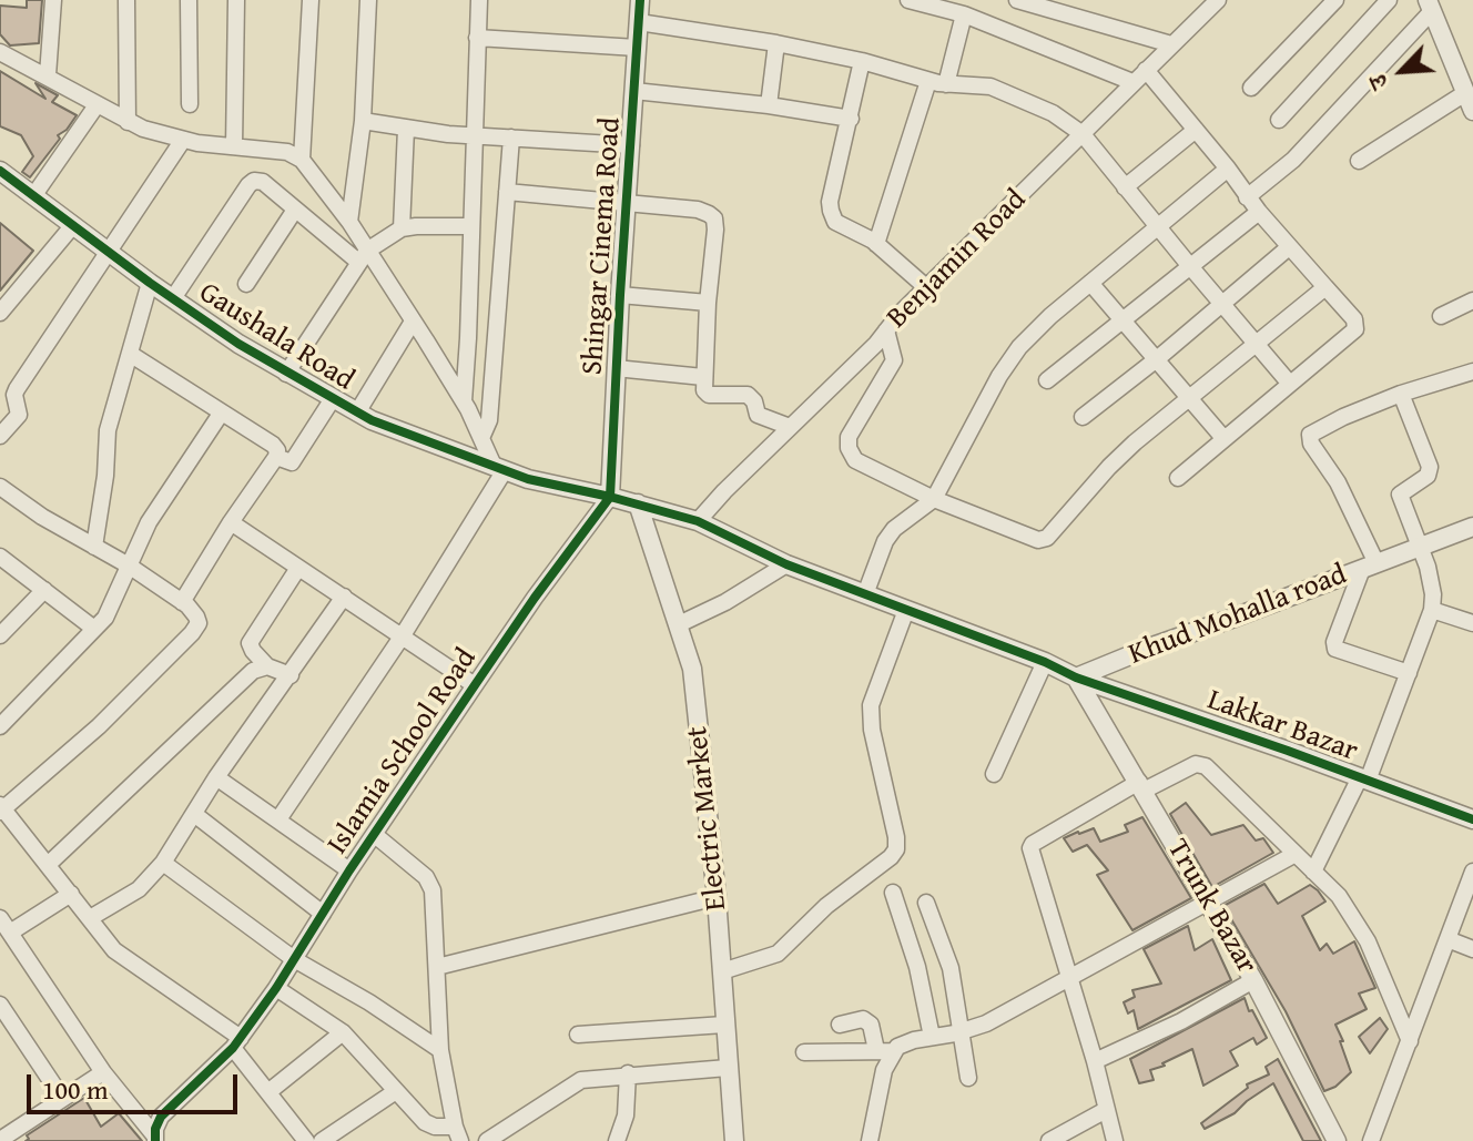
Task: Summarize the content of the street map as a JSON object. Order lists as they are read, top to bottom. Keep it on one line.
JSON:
{"streets":{"street":["Shingar Cinema Road","Benjamin Road","Gaushala Road","Khud Mohalla road","Lakkar Bazar","Islamia School Road","Electric Market","Trunk Bazar"]},"crossings":[["Shingar Cinema Road","Gaushala Road"],["Shingar Cinema Road","Islamia School Road"],["Benjamin Road","Gaushala Road"],["Gaushala Road","Islamia School Road"],["Gaushala Road","Electric Market"],["Khud Mohalla road","Lakkar Bazar"],["Khud Mohalla road","Trunk Bazar"],["Lakkar Bazar","Trunk Bazar"]],"scale_bar":"100 m","north":"bottom left"}
